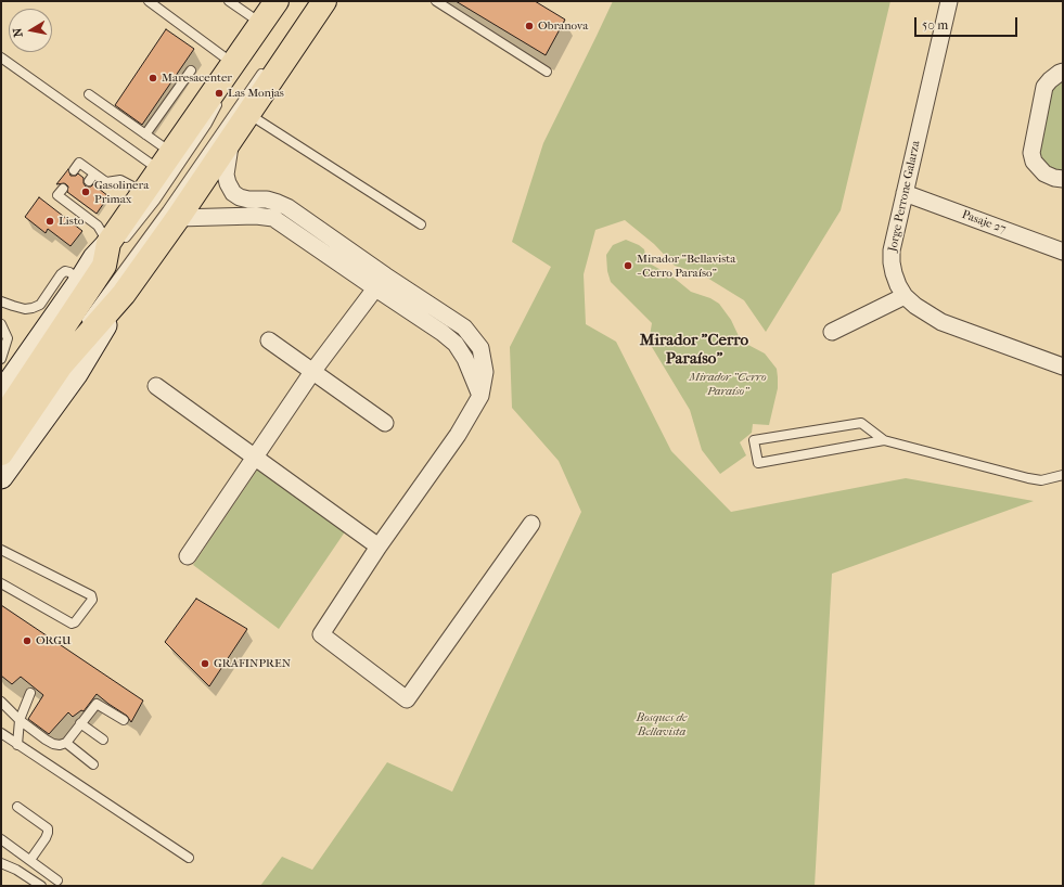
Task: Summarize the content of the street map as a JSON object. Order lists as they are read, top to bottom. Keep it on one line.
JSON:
{"streets":{"street":["Jorge Perrone Galarza","Pasaje 27"]},"crossings":[["Jorge Perrone Galarza","Pasaje 27"]],"districts":["Mirador \"Cerro Paraíso\""],"parks":["Mirador \"Cerro Paraíso\"","Bosques de Bellavista"],"places":["Obranova","Maresacenter","Las Monjas","Gasolinera Primax","Listo","Mirador \"Bellavista - Cerro Paraíso\"","ORGU","GRAFINPREN"],"scale_bar":"50 m","north":"left"}
